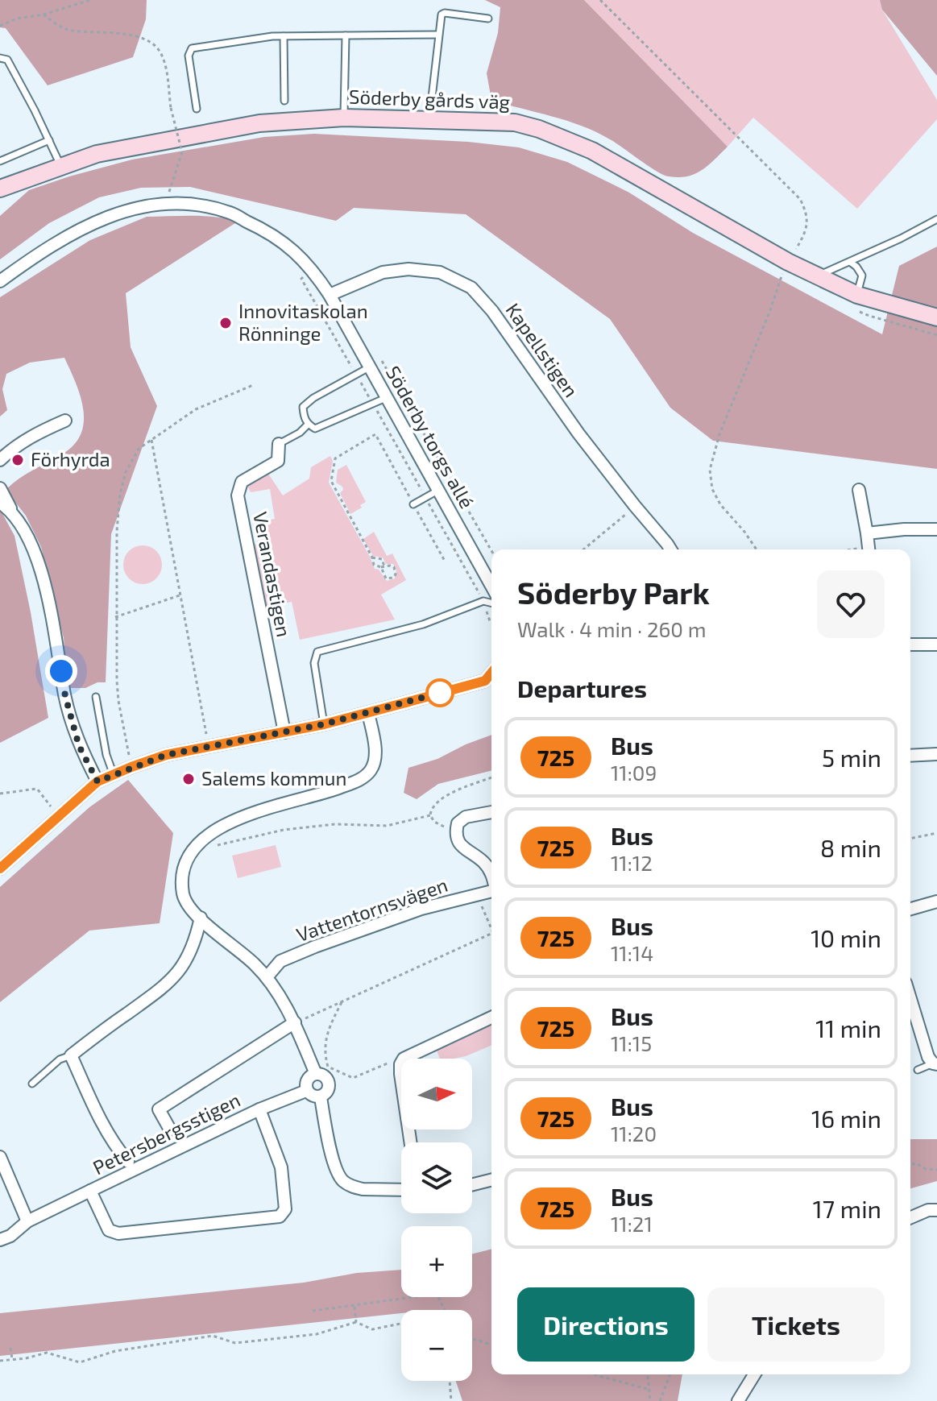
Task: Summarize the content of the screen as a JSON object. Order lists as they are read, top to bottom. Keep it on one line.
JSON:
{"streets":{"main road":["Söderby gårds väg"],"street":["Kapellstigen","Söderby torgs allé","Verandastigen","Vattentornsvägen","Petersbergsstigen"]},"crossings":[["Kapellstigen","Söderby torgs allé"]],"places":["Innovitaskolan Rönninge","Förhyrda","Salems kommun"],"lines":["bus line 725"],"north":"right","page":{"heading":[["Söderby Park","Walk · 4 min · 260 m"],"Departures"],"list":[{"mark":"725","name":"Bus","note":"11:09","value":"5 min"},{"mark":"725","name":"Bus","note":"11:12","value":"8 min"},{"mark":"725","name":"Bus","note":"11:14","value":"10 min"},{"mark":"725","name":"Bus","note":"11:15","value":"11 min"},{"mark":"725","name":"Bus","note":"11:20","value":"16 min"},{"mark":"725","name":"Bus","note":"11:21","value":"17 min"}],"map_buttons":["+","−"],"buttons":["Directions","Tickets"]}}
